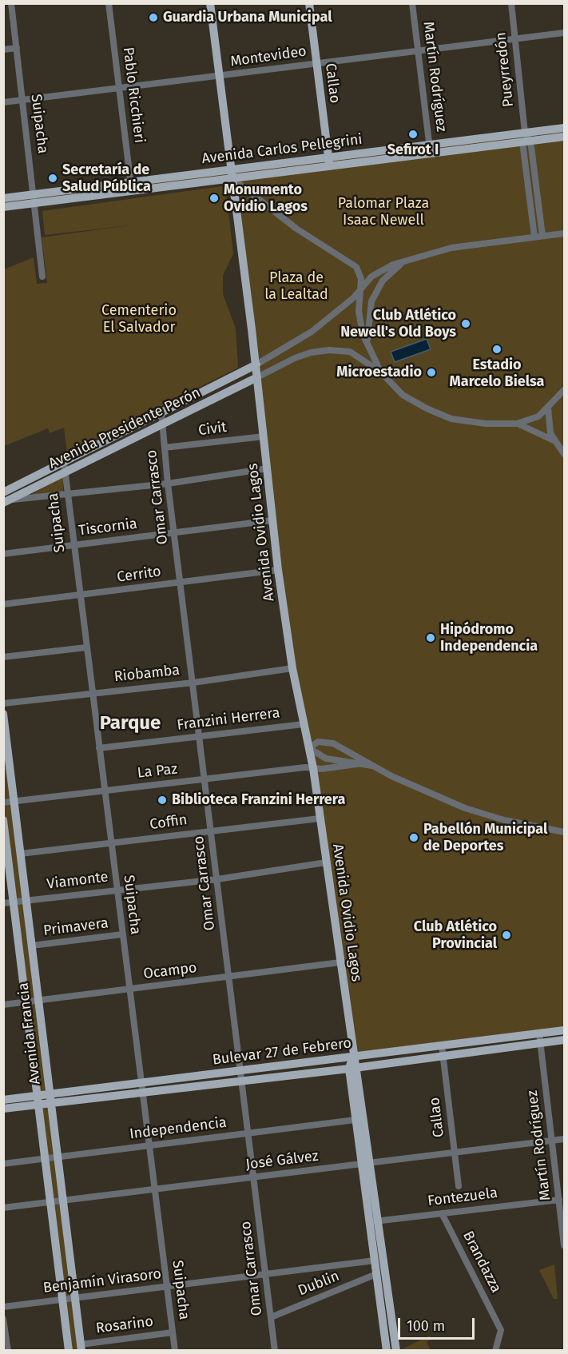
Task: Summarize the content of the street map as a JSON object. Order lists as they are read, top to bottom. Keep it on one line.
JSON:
{"streets":{"main road":["Callao","Avenida Carlos Pellegrini","Avenida Presidente Perón","Avenida Ovidio Lagos","Avenida Francia","Bulevar 27 de Febrero"],"street":["Montevideo","Pueyrredón","Martín Rodríguez","Pablo Ricchieri","Suipacha","Civit","Omar Carrasco","Tiscornia","Cerrito","Riobamba","Franzini Herrera","La Paz","Coffin","Viamonte","Primavera","Ocampo","Independencia","José Gálvez","Fontezuela","Brandazza","Benjamín Virasoro","Dublin","Rosarino"]},"crossings":[["Montevideo","Pueyrredón"],["Montevideo","Martín Rodríguez"],["Montevideo","Callao"],["Montevideo","Pablo Ricchieri"],["Montevideo","Suipacha"],["Montevideo","Avenida Ovidio Lagos"],["Pueyrredón","Avenida Carlos Pellegrini"],["Martín Rodríguez","Avenida Carlos Pellegrini"],["Martín Rodríguez","Bulevar 27 de Febrero"],["Martín Rodríguez","José Gálvez"],["Martín Rodríguez","Fontezuela"],["Callao","Avenida Carlos Pellegrini"],["Callao","Bulevar 27 de Febrero"],["Callao","José Gálvez"],["Pablo Ricchieri","Avenida Carlos Pellegrini"],["Suipacha","Avenida Carlos Pellegrini"],["Suipacha","Avenida Presidente Perón"],["Suipacha","Tiscornia"],["Suipacha","Cerrito"],["Suipacha","Riobamba"],["Suipacha","Franzini Herrera"],["Suipacha","La Paz"],["Suipacha","Coffin"],["Suipacha","Viamonte"],["Suipacha","Primavera"],["Suipacha","Ocampo"],["Suipacha","Bulevar 27 de Febrero"],["Suipacha","Independencia"],["Suipacha","José Gálvez"],["Suipacha","Benjamín Virasoro"],["Suipacha","Rosarino"],["Avenida Carlos Pellegrini","Avenida Ovidio Lagos"],["Avenida Presidente Perón","Omar Carrasco"],["Avenida Presidente Perón","Avenida Ovidio Lagos"],["Civit","Omar Carrasco"],["Civit","Avenida Ovidio Lagos"],["Omar Carrasco","Tiscornia"],["Omar Carrasco","Cerrito"],["Omar Carrasco","Riobamba"],["Omar Carrasco","Franzini Herrera"],["Omar Carrasco","La Paz"],["Omar Carrasco","Coffin"],["Omar Carrasco","Viamonte"],["Omar Carrasco","Ocampo"],["Omar Carrasco","Bulevar 27 de Febrero"],["Omar Carrasco","Independencia"],["Omar Carrasco","José Gálvez"],["Omar Carrasco","Benjamín Virasoro"],["Omar Carrasco","Dublin"],["Tiscornia","Avenida Ovidio Lagos"],["Avenida Ovidio Lagos","Cerrito"],["Avenida Ovidio Lagos","Riobamba"],["Avenida Ovidio Lagos","Franzini Herrera"],["Avenida Ovidio Lagos","La Paz"],["Avenida Ovidio Lagos","Coffin"],["Avenida Ovidio Lagos","Viamonte"],["Avenida Ovidio Lagos","Ocampo"],["Avenida Ovidio Lagos","Bulevar 27 de Febrero"],["Avenida Ovidio Lagos","Independencia"],["Avenida Ovidio Lagos","José Gálvez"],["Avenida Ovidio Lagos","Fontezuela"],["Avenida Ovidio Lagos","Benjamín Virasoro"],["Avenida Ovidio Lagos","Dublin"],["La Paz","Avenida Francia"],["Coffin","Avenida Francia"],["Viamonte","Avenida Francia"],["Primavera","Avenida Francia"],["Ocampo","Avenida Francia"],["Avenida Francia","Bulevar 27 de Febrero"],["Avenida Francia","Independencia"],["Avenida Francia","José Gálvez"],["Avenida Francia","Benjamín Virasoro"],["Avenida Francia","Rosarino"],["Fontezuela","Brandazza"]],"districts":["Parque"],"parks":["Palomar Plaza Isaac Newell","Plaza de la Lealtad","Cementerio El Salvador"],"places":["Guardia Urbana Municipal","Sefirot I","Secretaría de Salud Pública","Monumento Ovidio Lagos","Club Atlético Newell's Old Boys","Estadio Marcelo Bielsa","Microestadio","Hipódromo Independencia","Biblioteca Franzini Herrera","Pabellón Municipal de Deportes","Club Atlético Provincial"],"scale_bar":"100 m"}
